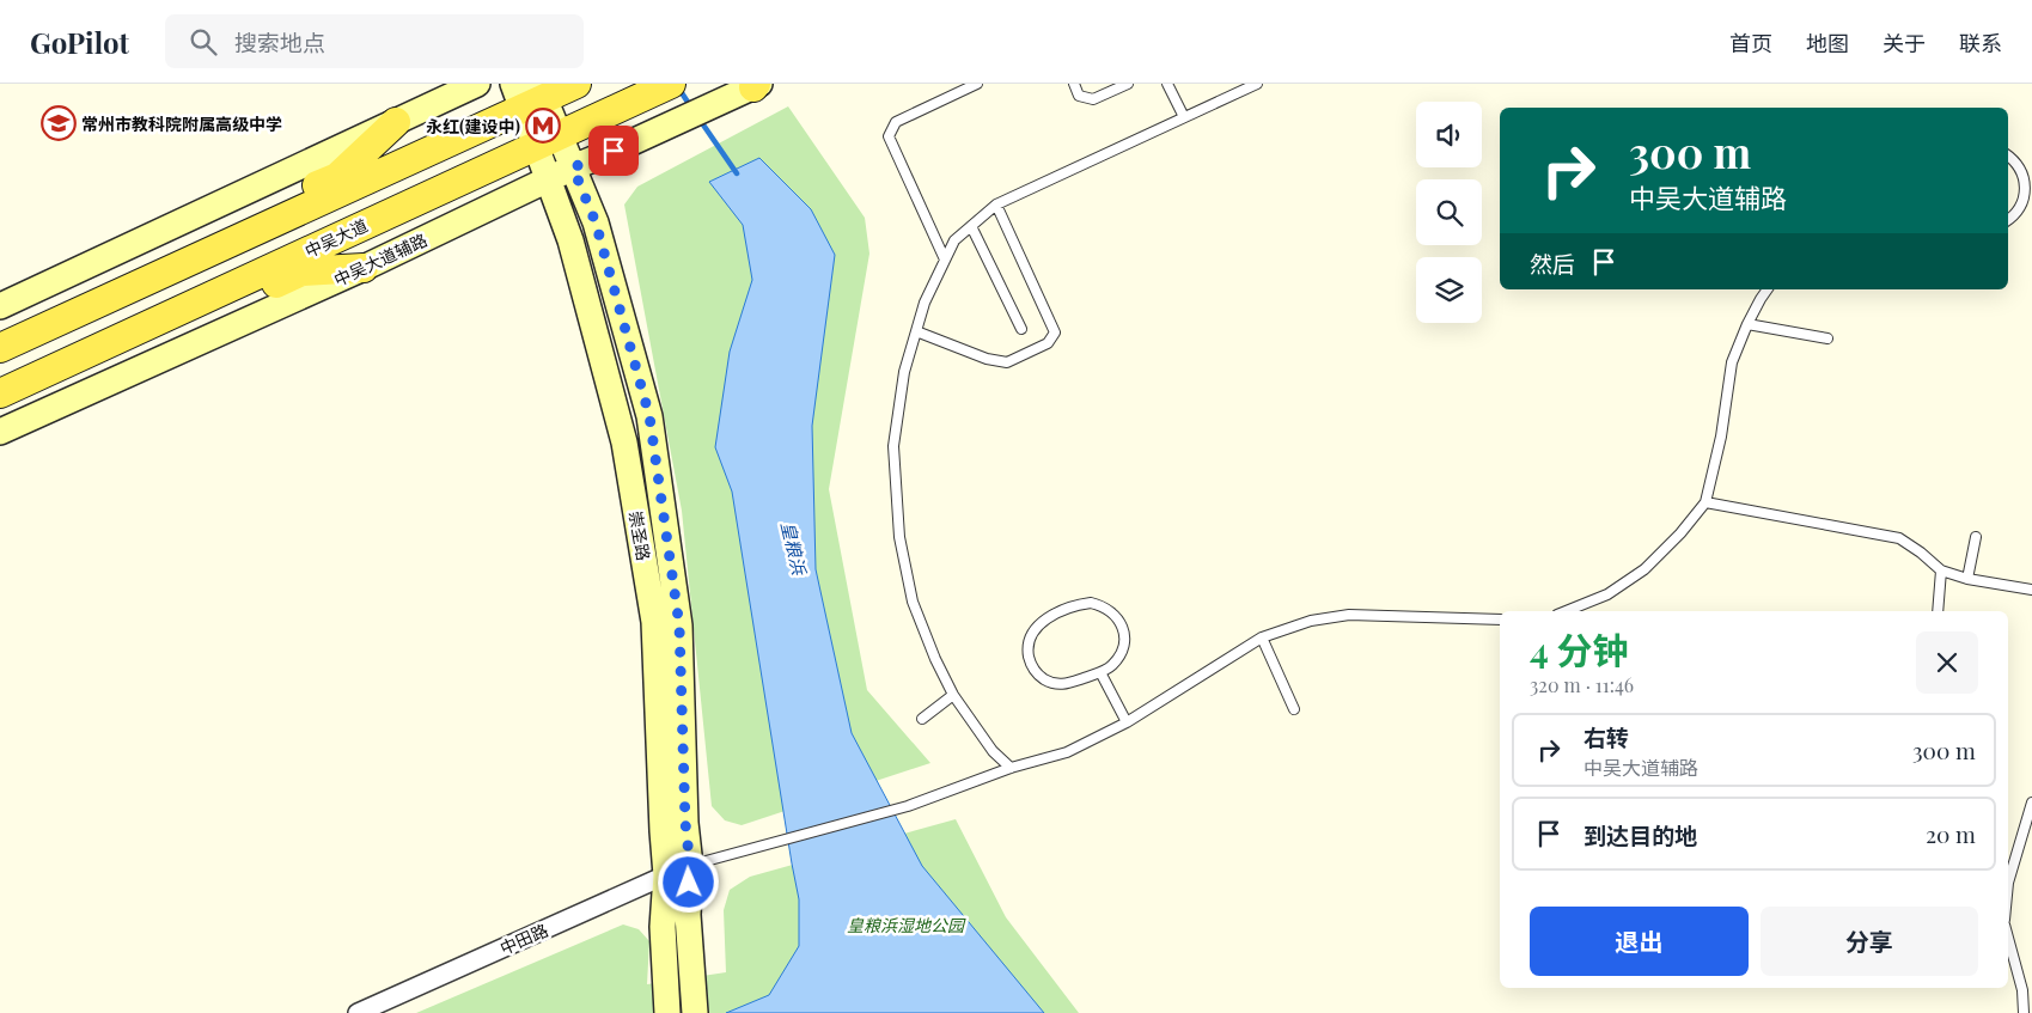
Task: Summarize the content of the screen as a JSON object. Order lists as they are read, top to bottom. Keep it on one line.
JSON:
{"streets":{"main road":["中吴大道","中吴大道辅路","崇圣路"],"street":["中田路"]},"crossings":[["中吴大道","崇圣路"],["中吴大道辅路","崇圣路"],["崇圣路","中田路"]],"water":["皇粮浜"],"parks":["皇粮浜湿地公园"],"places":{"school or university":["常州市教科院附属高级中学"],"metro station":["永红(建设中)"]},"page":{"header":"GoPilot","search":"搜索地点","nav":["首页","地图","关于","联系"],"turn":["300 m","中吴大道辅路"],"then":"然后","heading":["4 分钟","320 m · 11:46"],"list":[{"name":"右转","note":"中吴大道辅路","value":"300 m"},{"name":"到达目的地","value":"20 m"}],"buttons":["退出","分享"]}}
